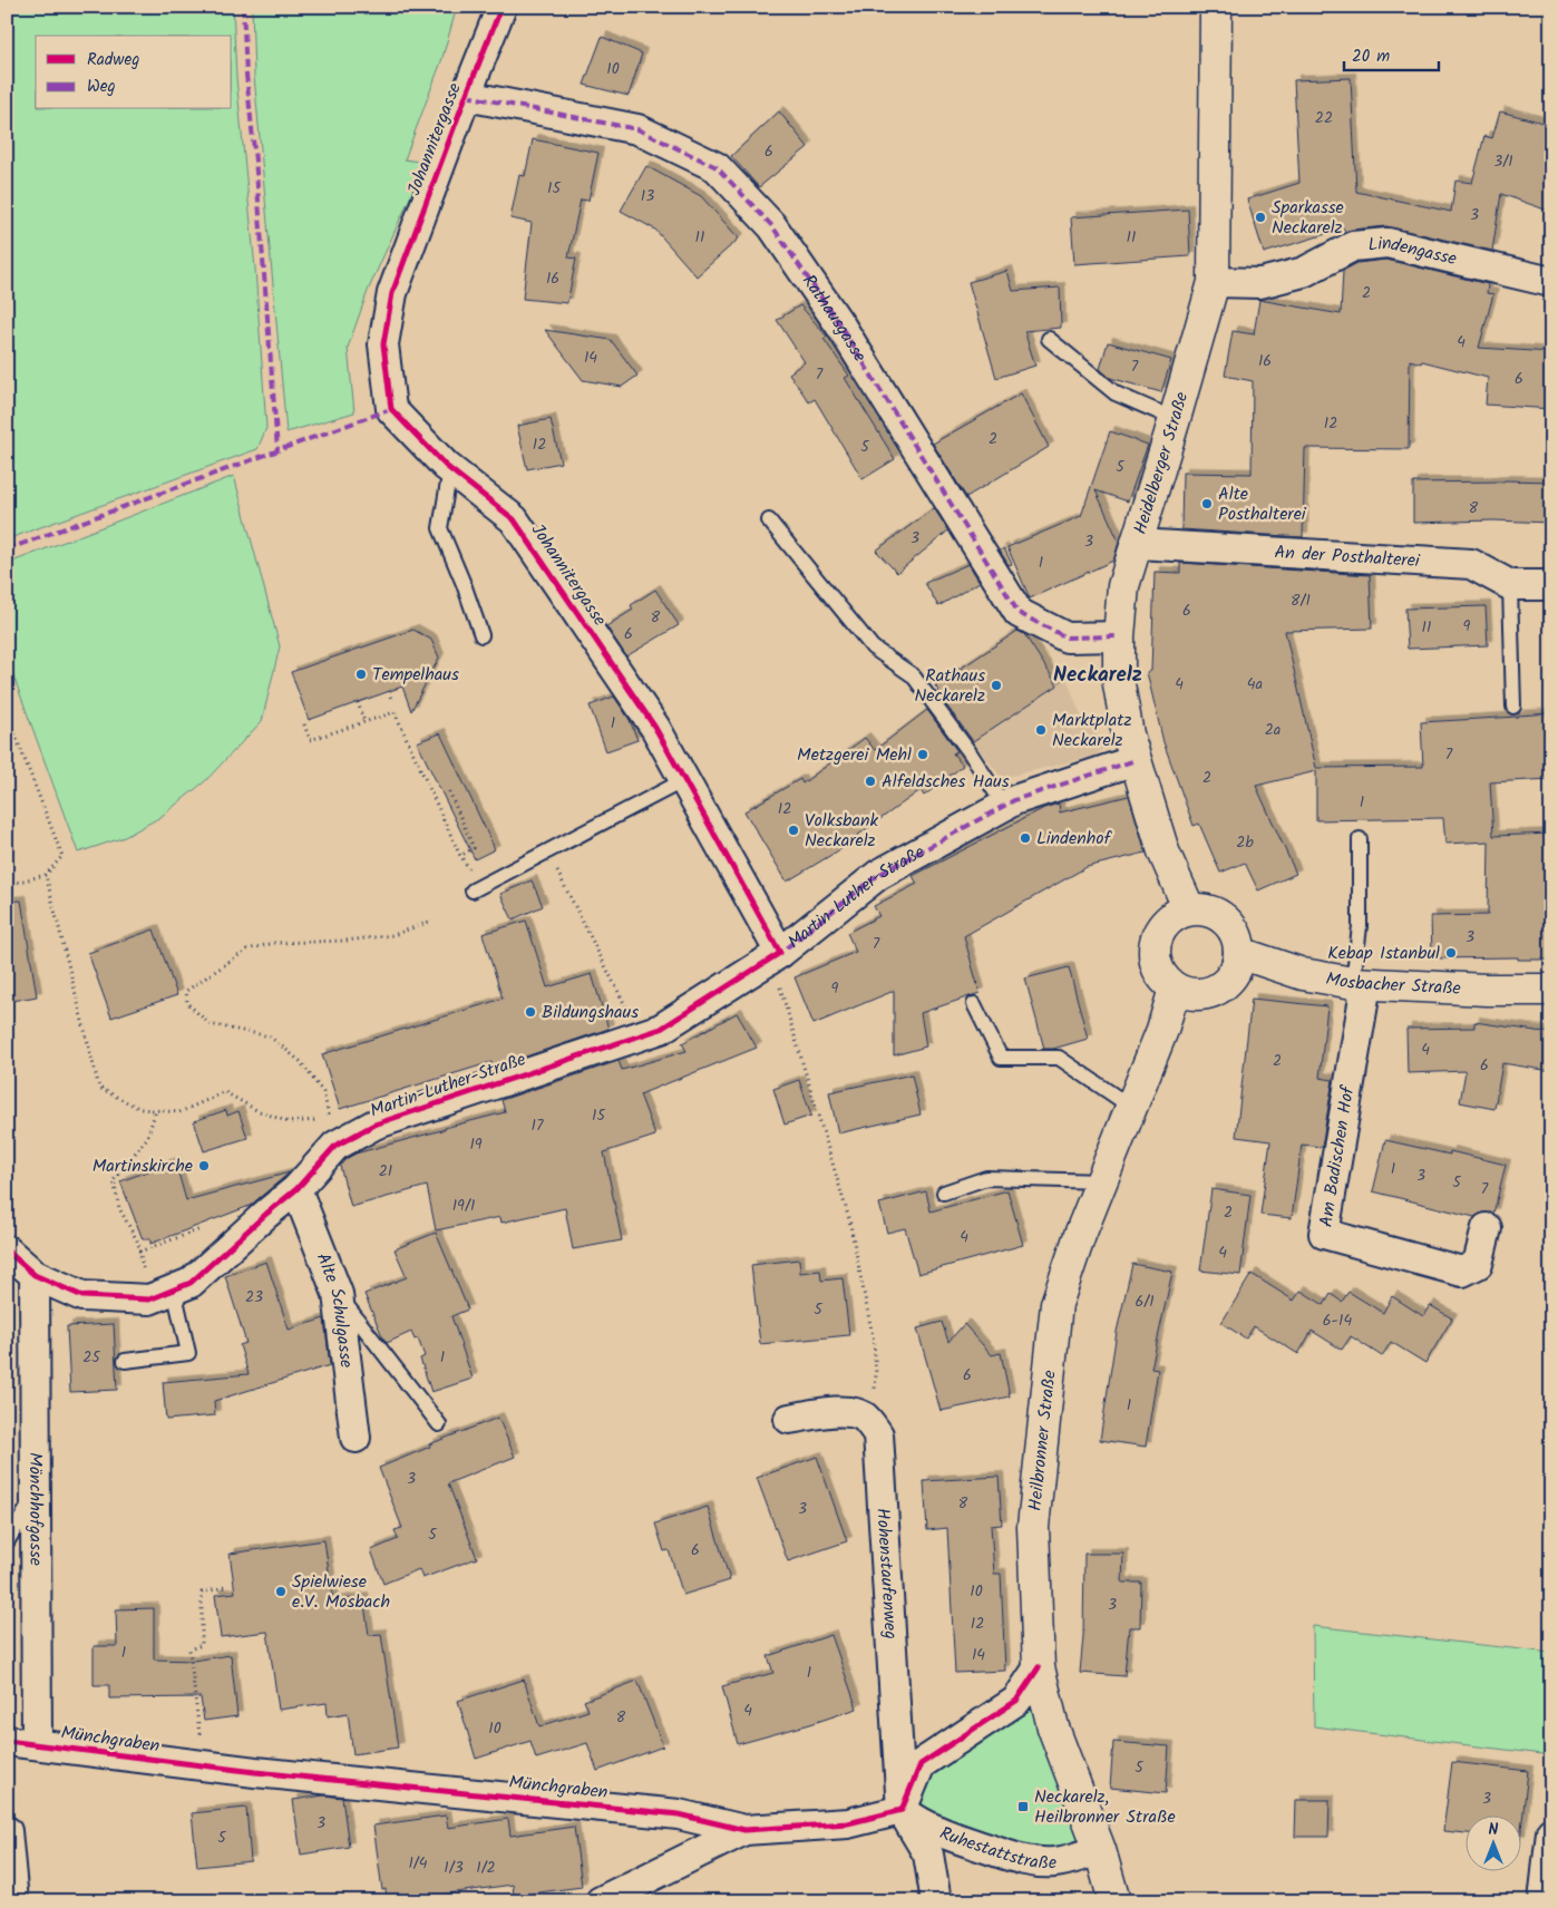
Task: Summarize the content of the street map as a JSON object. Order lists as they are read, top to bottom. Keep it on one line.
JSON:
{"streets":{"street":["Johannitergasse","Lindengasse","Rathausgasse","Heidelberger Straße","An der Posthalterei","Martin-Luther-Straße","Mosbacher Straße","Am Badischen Hof","Alte Schulgasse","Heilbronner Straße","Mönchhofgasse","Hohenstaufenweg","Münchgraben","Ruhestattstraße"]},"crossings":[["Johannitergasse","Rathausgasse"],["Johannitergasse","Martin-Luther-Straße"],["Lindengasse","Heidelberger Straße"],["Rathausgasse","Heidelberger Straße"],["Heidelberger Straße","An der Posthalterei"],["Heidelberger Straße","Martin-Luther-Straße"],["Heidelberger Straße","Mosbacher Straße"],["Heidelberger Straße","Heilbronner Straße"],["Martin-Luther-Straße","Alte Schulgasse"],["Mosbacher Straße","Am Badischen Hof"],["Mosbacher Straße","Heilbronner Straße"],["Heilbronner Straße","Ruhestattstraße"],["Mönchhofgasse","Münchgraben"],["Hohenstaufenweg","Münchgraben"],["Hohenstaufenweg","Ruhestattstraße"],["Münchgraben","Ruhestattstraße"]],"districts":["Neckarelz"],"places":{"other":["Sparkasse Neckarelz","Alte Posthalterei","Tempelhaus","Rathaus Neckarelz","Marktplatz Neckarelz","Metzgerei Mehl","Alfeldsches Haus","Volksbank Neckarelz","Lindenhof","Kebap Istanbul","Bildungshaus","Martinskirche","Spielwiese e.V. Mosbach"],"transit":["Neckarelz, Heilbronner Straße"]},"house_numbers":["10","22","6","3/1","15","13","3","11","11","16","2","4","14","16","7","7","6","12","2","12","5","5","8","3","3","1","8/1","6","8","9","11","6","4","4a","1","2a","7","2","1","12","2b","3","7","9","4","2","6","15","17","19","1","21","3","5","7","19/1","2","4","4","23","6/1","5","6-14","25","1","6","1","3","8","3","5","6","10","3","12","1","14","1","4","8","10","5","3","3","5","1/4","1/3","1/2"],"legend":["Radweg","Weg"],"scale_bar":"20 m","north":"top"}
